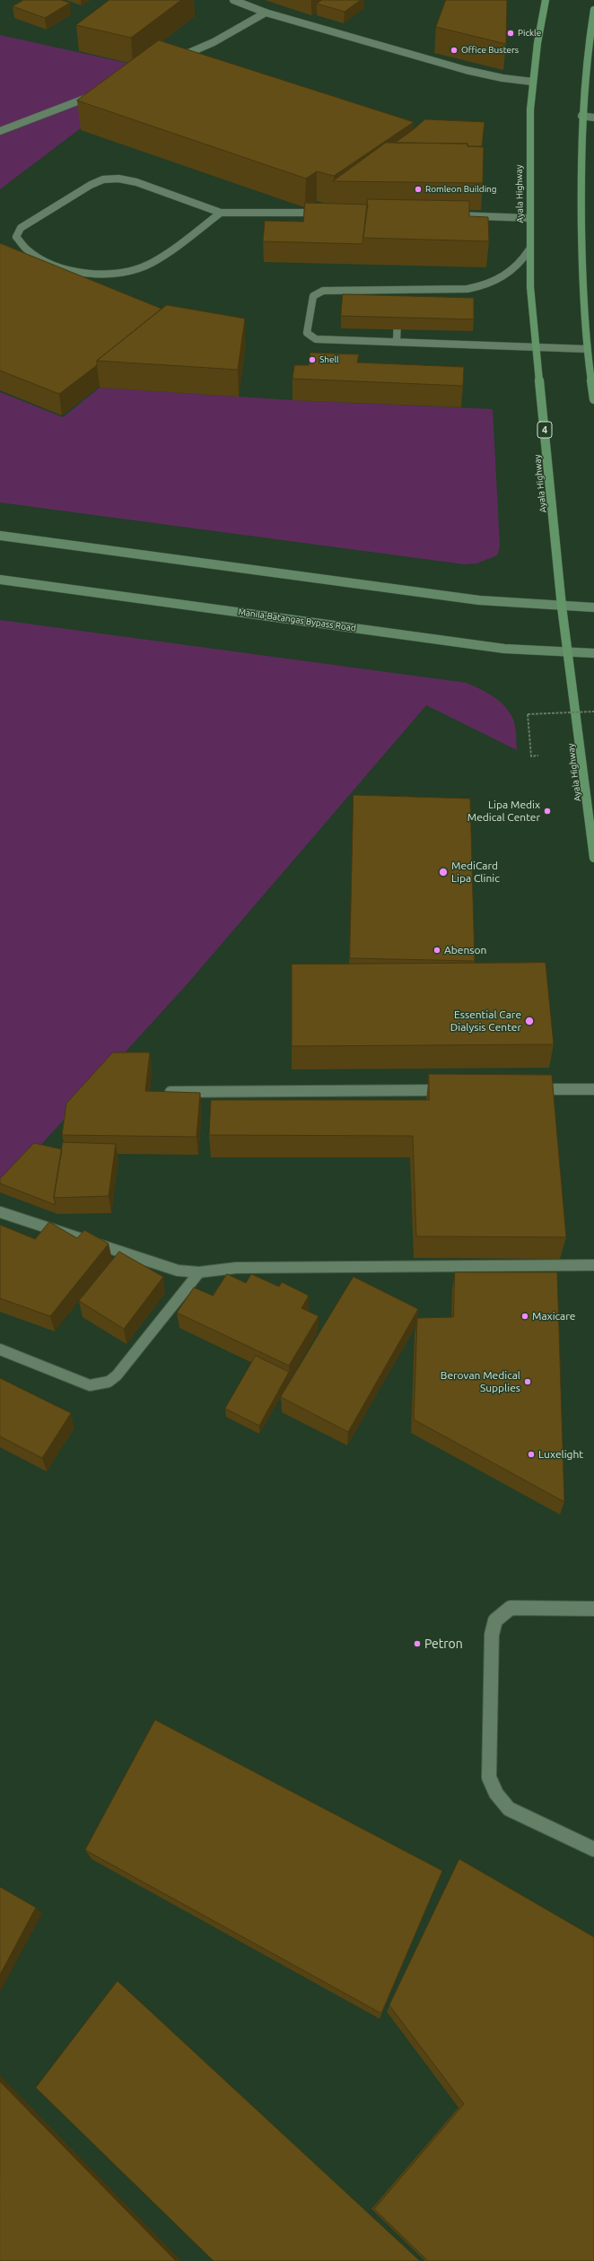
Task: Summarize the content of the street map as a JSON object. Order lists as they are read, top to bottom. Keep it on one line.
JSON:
{"streets":{"highway":["Ayala Highway","4"],"main road":["Manila-Batangas Bypass Road"]},"crossings":[["Ayala Highway","Manila-Batangas Bypass Road"]],"places":["Pickle","Office Busters","Romleon Building","Shell","Lipa Medix Medical Center","MediCard Lipa Clinic","Abenson","Essential Care Dialysis Center","Maxicare","Berovan Medical Supplies","Luxelight","Petron"]}
